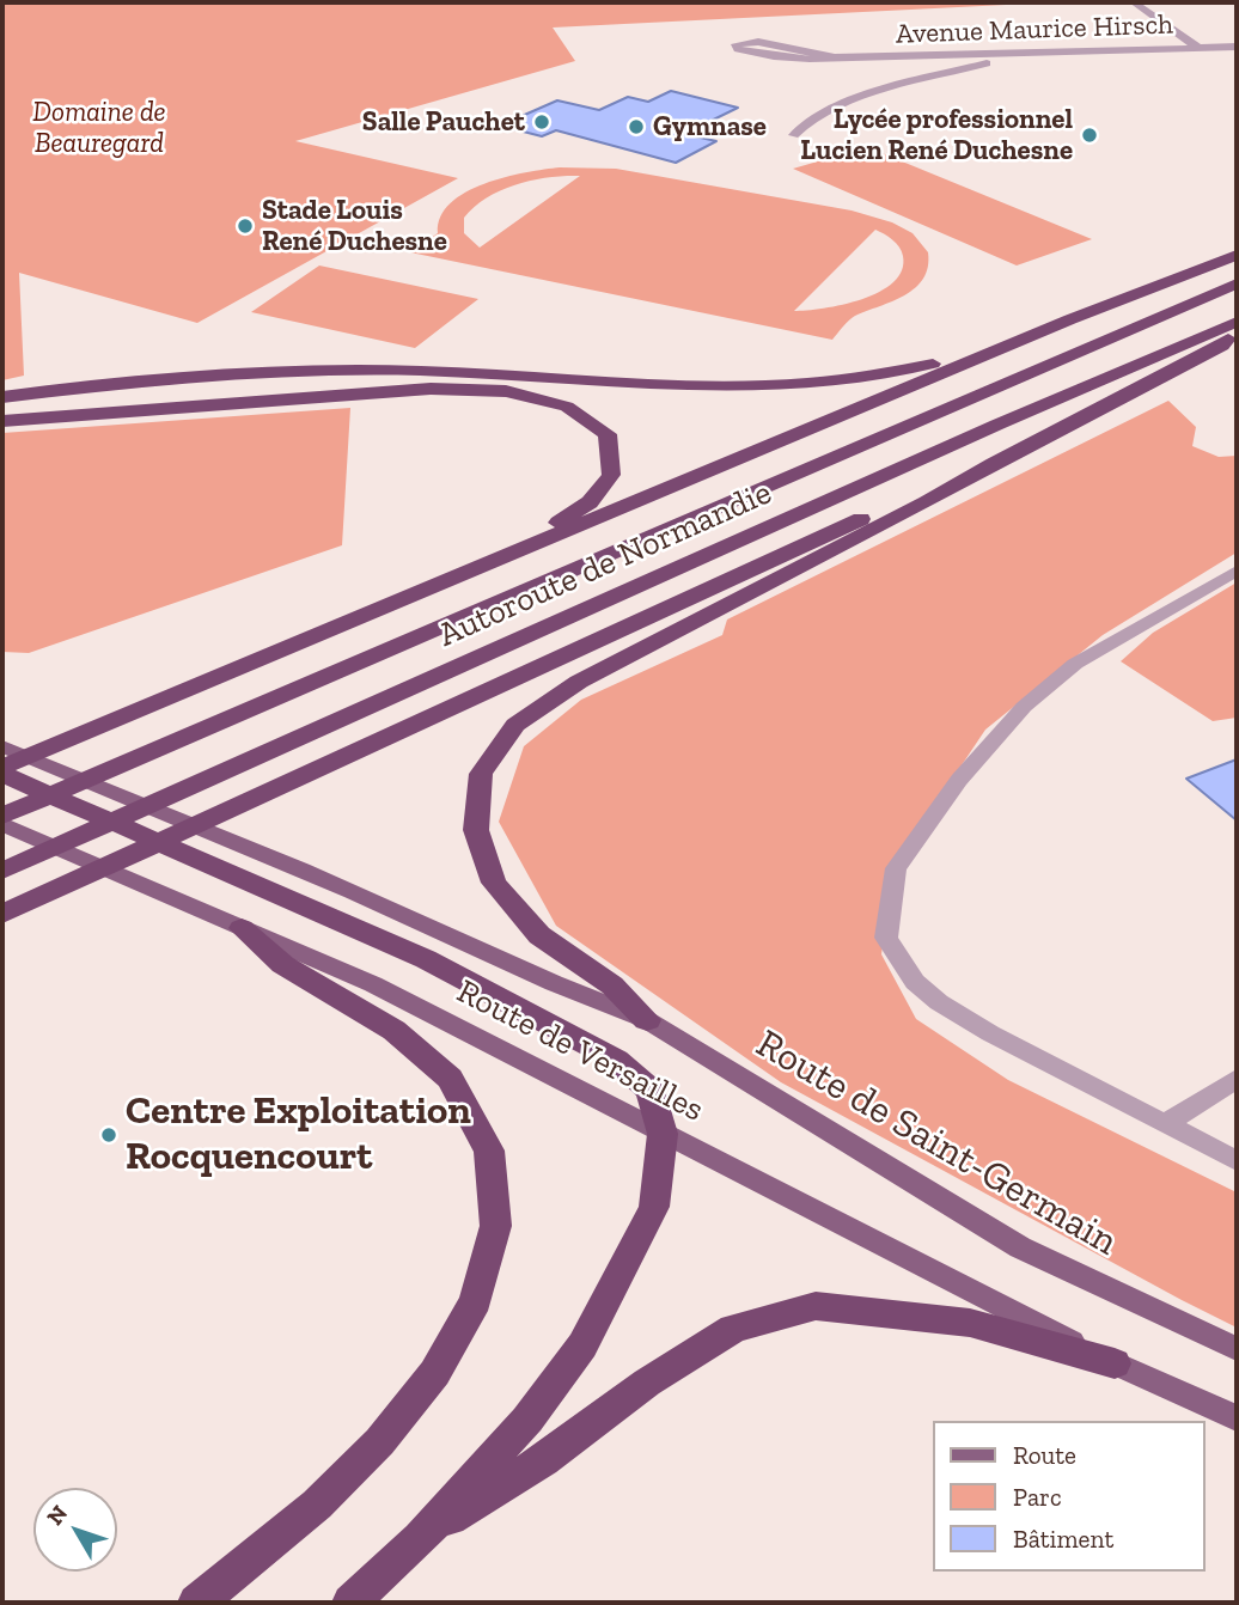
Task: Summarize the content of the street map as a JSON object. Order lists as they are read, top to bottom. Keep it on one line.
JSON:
{"streets":{"highway":["Autoroute de Normandie"],"main road":["Route de Versailles","Route de Saint-Germain"],"street":["Avenue Maurice Hirsch"]},"crossings":[["Route de Versailles","Route de Saint-Germain"]],"parks":["Domaine de Beauregard"],"places":["Salle Pauchet","Gymnase","Lycée professionnel Lucien René Duchesne","Stade Louis René Duchesne","Centre Exploitation Rocquencourt"],"legend":["Route","Parc","Bâtiment"],"north":"top left"}
